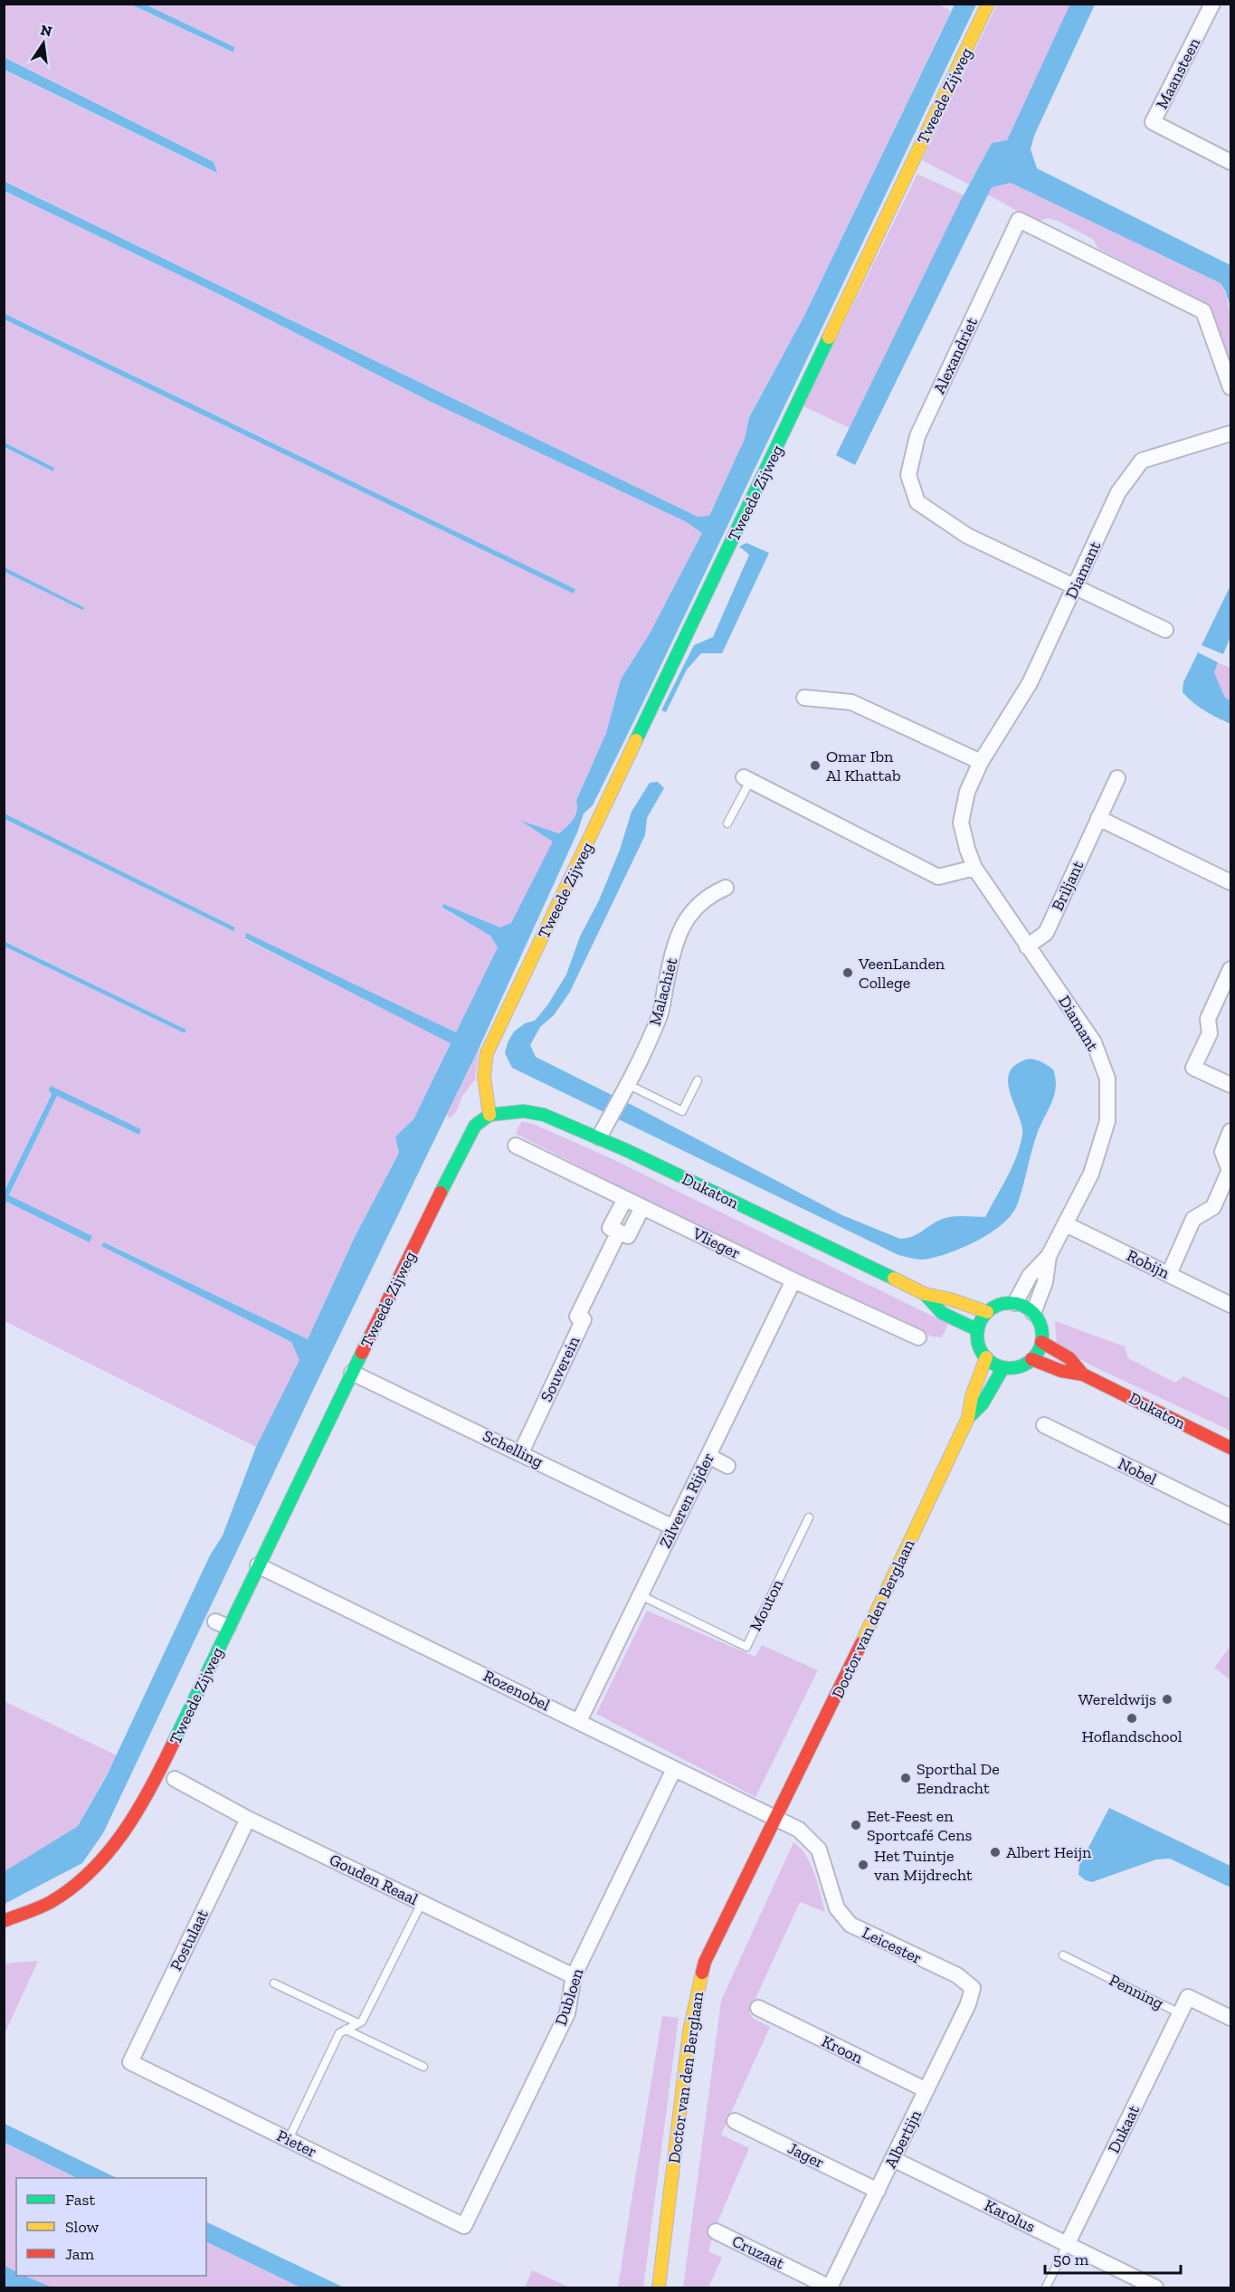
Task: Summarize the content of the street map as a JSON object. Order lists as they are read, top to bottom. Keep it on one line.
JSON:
{"streets":{"street":["Maansteen","Tweede Zijweg","Alexandriet","Diamant","Briljant","Malachiet","Dukaton","Vlieger","Robijn","Souverein","Schelling","Nobel","Zilveren Rijder","Doctor van den Berglaan","Rozenobel","Gouden Reaal","Postulaat","Leicester","Penning","Dubloen","Kroon","Dukaat","Albertijn","Pieter","Jager","Karolus","Cruzaat"],"lane":["Mouton"]},"crossings":[["Tweede Zijweg","Dukaton"],["Tweede Zijweg","Schelling"],["Tweede Zijweg","Rozenobel"],["Alexandriet","Diamant"],["Diamant","Briljant"],["Diamant","Dukaton"],["Diamant","Robijn"],["Diamant","Doctor van den Berglaan"],["Malachiet","Dukaton"],["Dukaton","Doctor van den Berglaan"],["Vlieger","Souverein"],["Vlieger","Zilveren Rijder"],["Souverein","Schelling"],["Schelling","Zilveren Rijder"],["Zilveren Rijder","Mouton"],["Zilveren Rijder","Rozenobel"],["Doctor van den Berglaan","Rozenobel"],["Doctor van den Berglaan","Leicester"],["Rozenobel","Leicester"],["Rozenobel","Dubloen"],["Gouden Reaal","Postulaat"],["Gouden Reaal","Dubloen"],["Postulaat","Pieter"],["Leicester","Albertijn"],["Penning","Dukaat"],["Dubloen","Pieter"],["Kroon","Albertijn"],["Dukaat","Karolus"],["Albertijn","Jager"],["Albertijn","Karolus"],["Albertijn","Cruzaat"]],"places":["Omar Ibn Al Khattab","VeenLanden College","Wereldwijs","Hoflandschool","Sporthal De Eendracht","Eet-Feest en Sportcafé Cens","Albert Heijn","Het Tuintje van Mijdrecht"],"legend":["Fast","Slow","Jam"],"scale_bar":"50 m","north":"top"}
